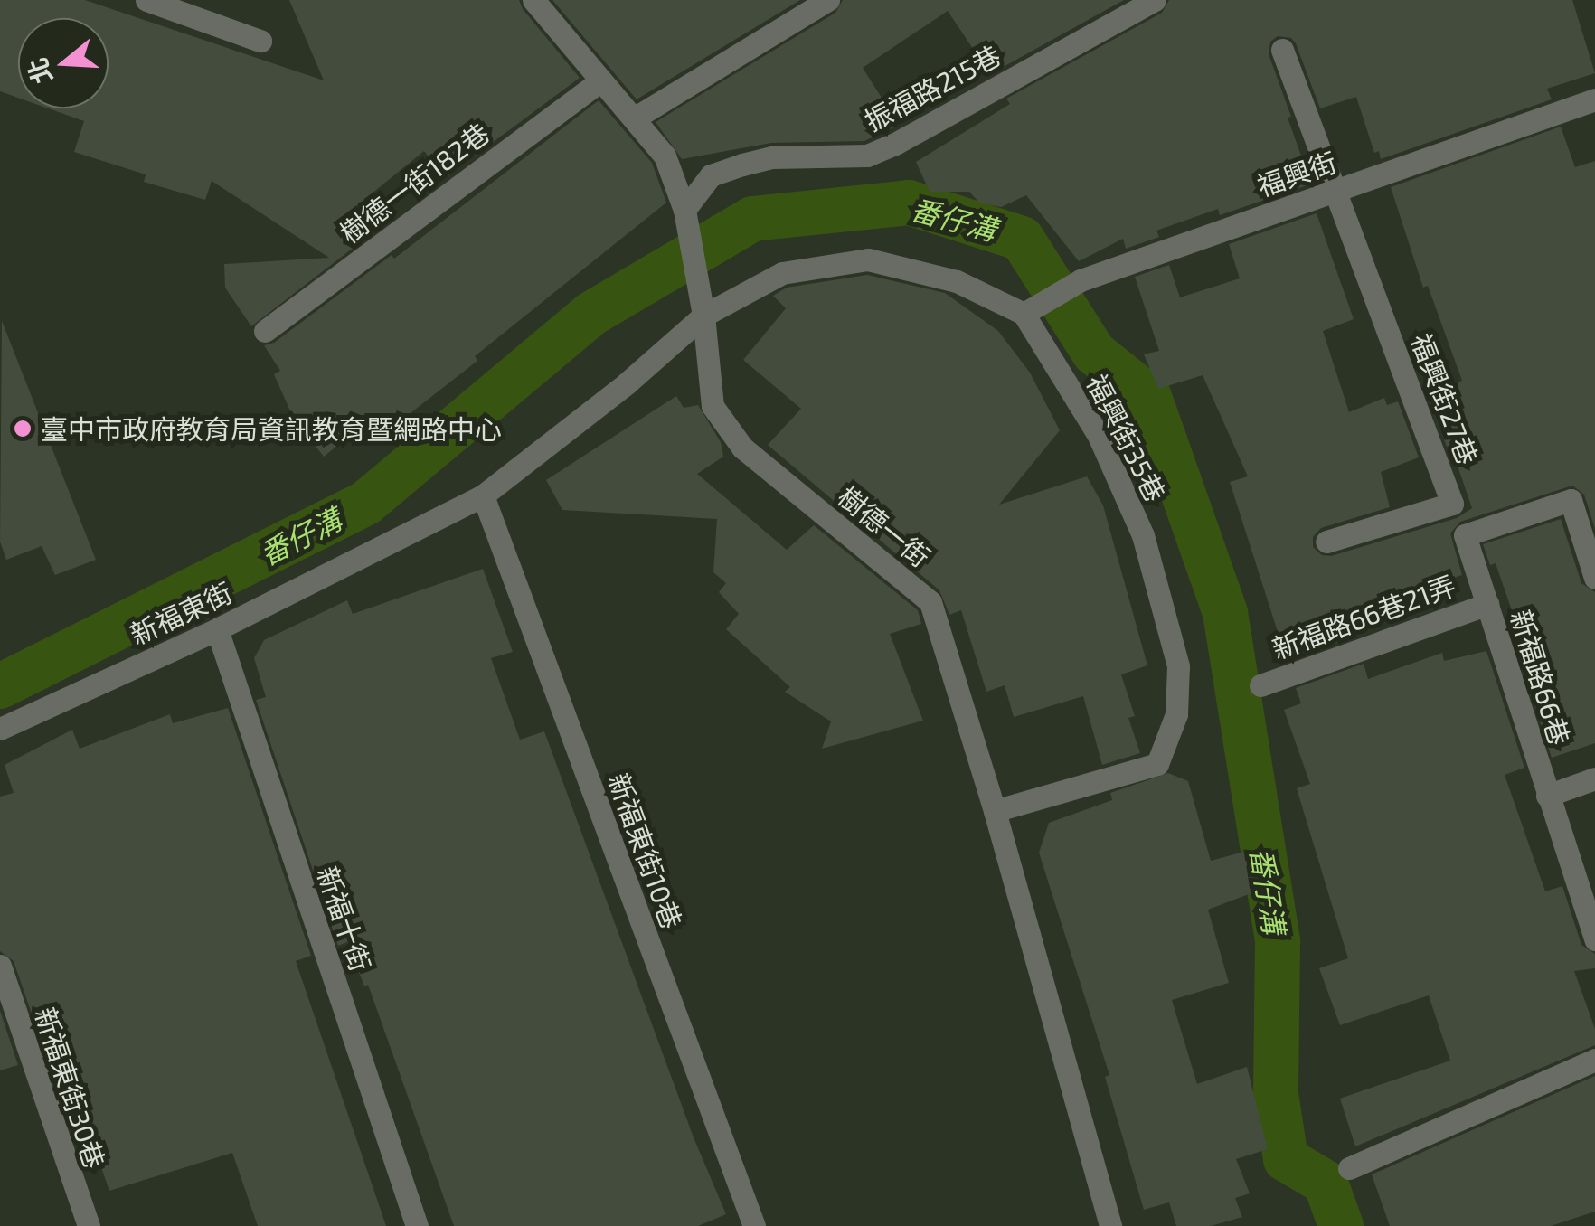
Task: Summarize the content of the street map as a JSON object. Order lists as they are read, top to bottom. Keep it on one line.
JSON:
{"streets":{"lane":["振福路215巷","福興街","樹德一街182巷","福興街27巷","福興街35巷","樹德一街","新福東街","新福路66巷21弄","新福路66巷","新福東街10巷","新福十街","新福東街30巷"]},"crossings":[["振福路215巷","樹德一街"],["福興街","福興街27巷"],["福興街","福興街35巷"],["福興街35巷","樹德一街"],["樹德一街","新福東街"],["新福東街","新福東街10巷"],["新福東街","新福十街"],["新福路66巷21弄","新福路66巷"]],"water":["番仔溝"],"places":["臺中市政府教育局資訊教育暨網路中心"],"north":"left"}
